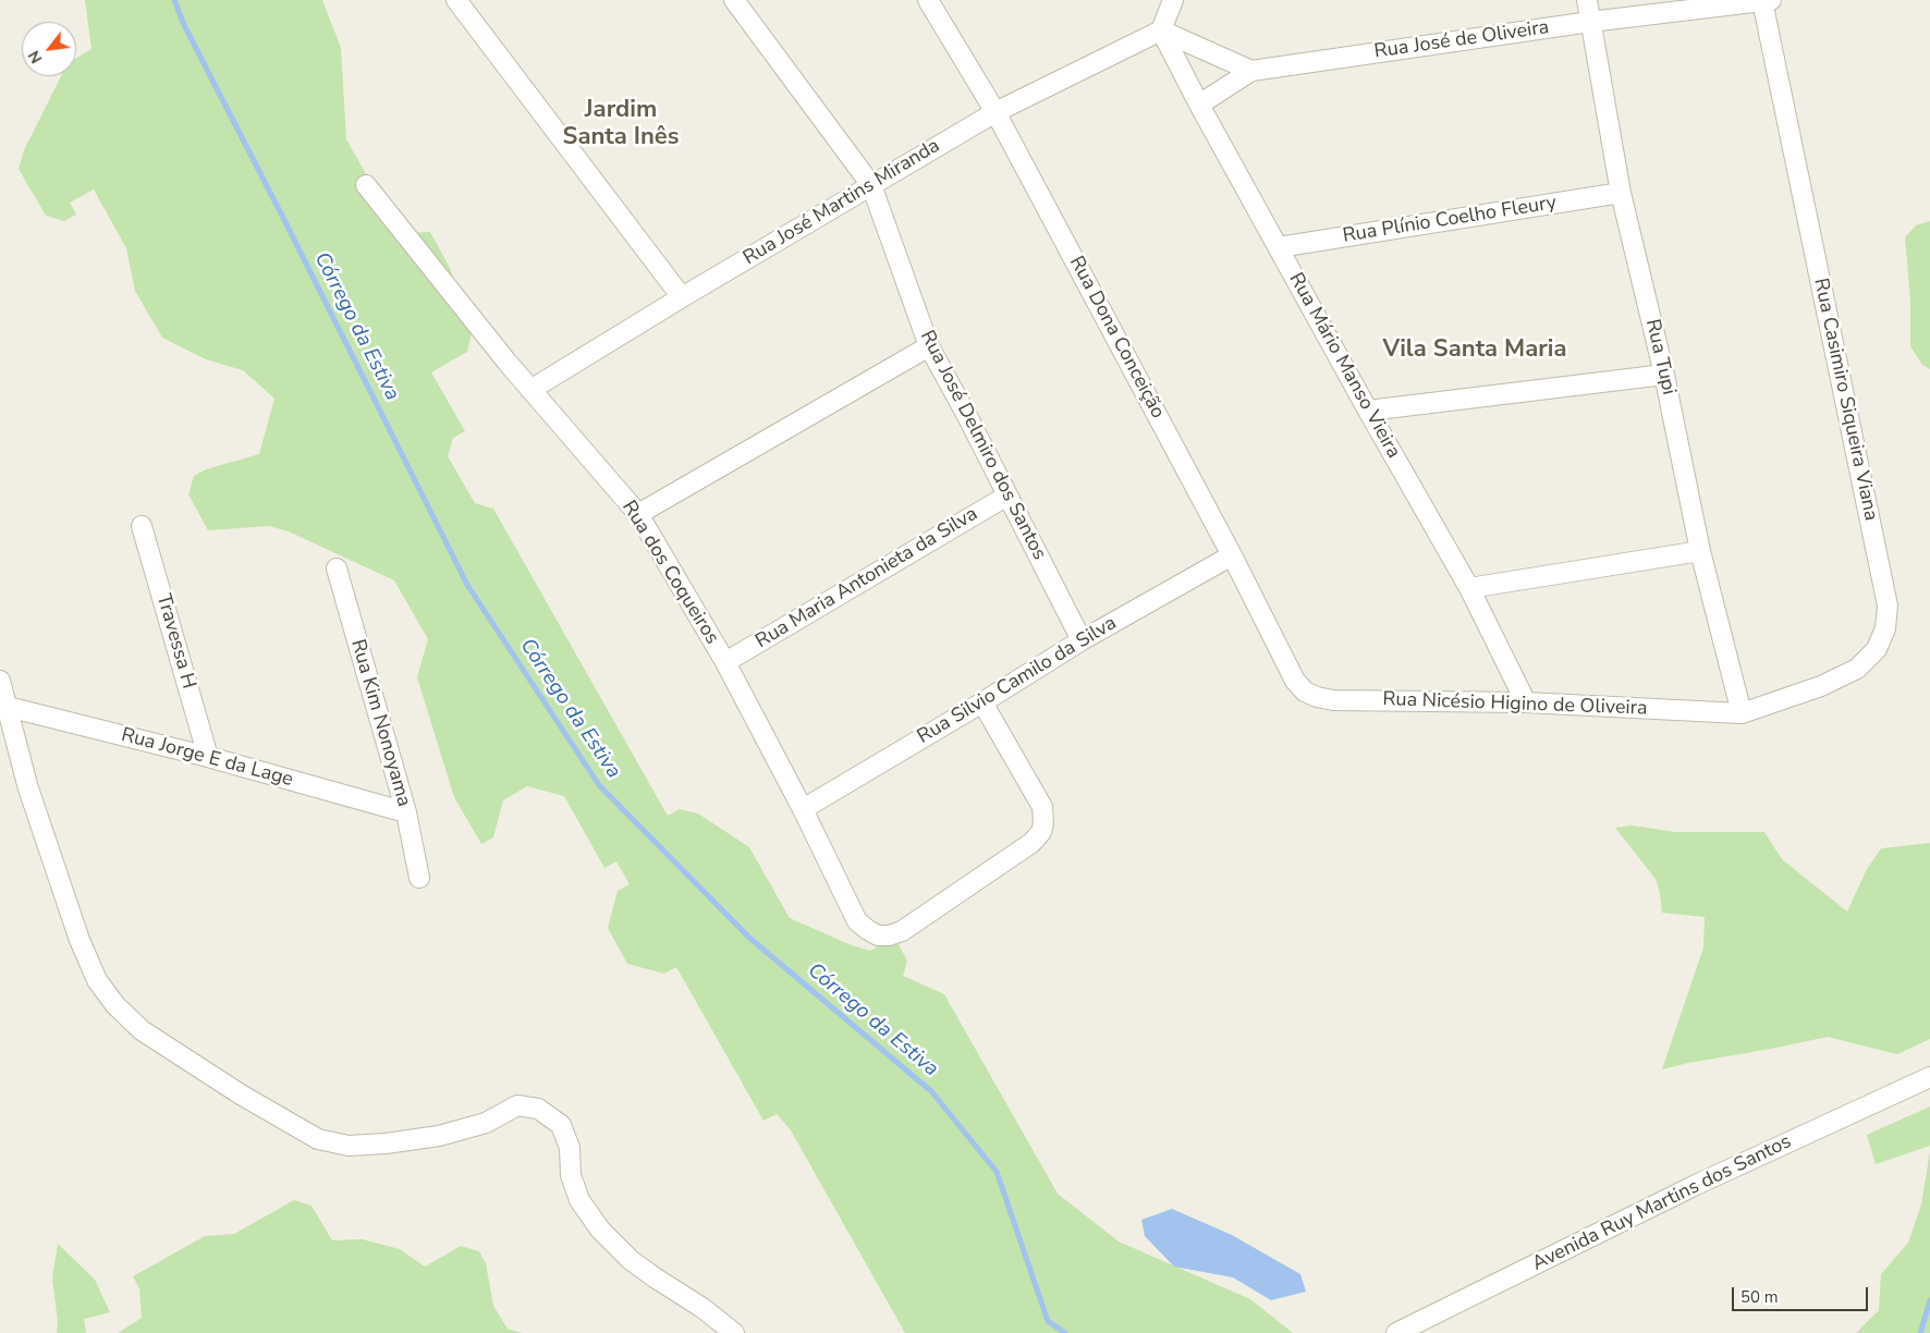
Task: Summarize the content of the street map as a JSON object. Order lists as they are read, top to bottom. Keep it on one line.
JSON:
{"streets":{"street":["Rua José de Oliveira","Rua José Martins Miranda","Rua Plínio Coelho Fleury","Rua Dona Conceição","Rua Tupi","Rua Mário Manso Vieira","Rua Casimiro Siqueira Viana","Rua José Delmiro dos Santos","Rua dos Coqueiros","Rua Maria Antonieta da Silva","Travessa H","Rua Silvio Camilo da Silva","Rua Nicésio Higino de Oliveira","Rua Kim Nonoyama","Rua Jorge E da Lage","Avenida Ruy Martins dos Santos"]},"crossings":[["Rua José de Oliveira","Rua Tupi"],["Rua José de Oliveira","Rua Casimiro Siqueira Viana"],["Rua José Martins Miranda","Rua Dona Conceição"],["Rua José Martins Miranda","Rua Mário Manso Vieira"],["Rua José Martins Miranda","Rua José Delmiro dos Santos"],["Rua José Martins Miranda","Rua dos Coqueiros"],["Rua Plínio Coelho Fleury","Rua Tupi"],["Rua Plínio Coelho Fleury","Rua Mário Manso Vieira"],["Rua Dona Conceição","Rua Silvio Camilo da Silva"],["Rua Dona Conceição","Rua Nicésio Higino de Oliveira"],["Rua Tupi","Rua Casimiro Siqueira Viana"],["Rua Tupi","Rua Nicésio Higino de Oliveira"],["Rua Mário Manso Vieira","Rua Nicésio Higino de Oliveira"],["Rua Casimiro Siqueira Viana","Rua Nicésio Higino de Oliveira"],["Rua José Delmiro dos Santos","Rua Maria Antonieta da Silva"],["Rua José Delmiro dos Santos","Rua Silvio Camilo da Silva"],["Rua dos Coqueiros","Rua Maria Antonieta da Silva"],["Rua dos Coqueiros","Rua Silvio Camilo da Silva"],["Travessa H","Rua Jorge E da Lage"],["Rua Kim Nonoyama","Rua Jorge E da Lage"]],"districts":["Jardim Santa Inês","Vila Santa Maria"],"water":["Córrego da Estiva"],"scale_bar":"50 m","north":"bottom left"}
